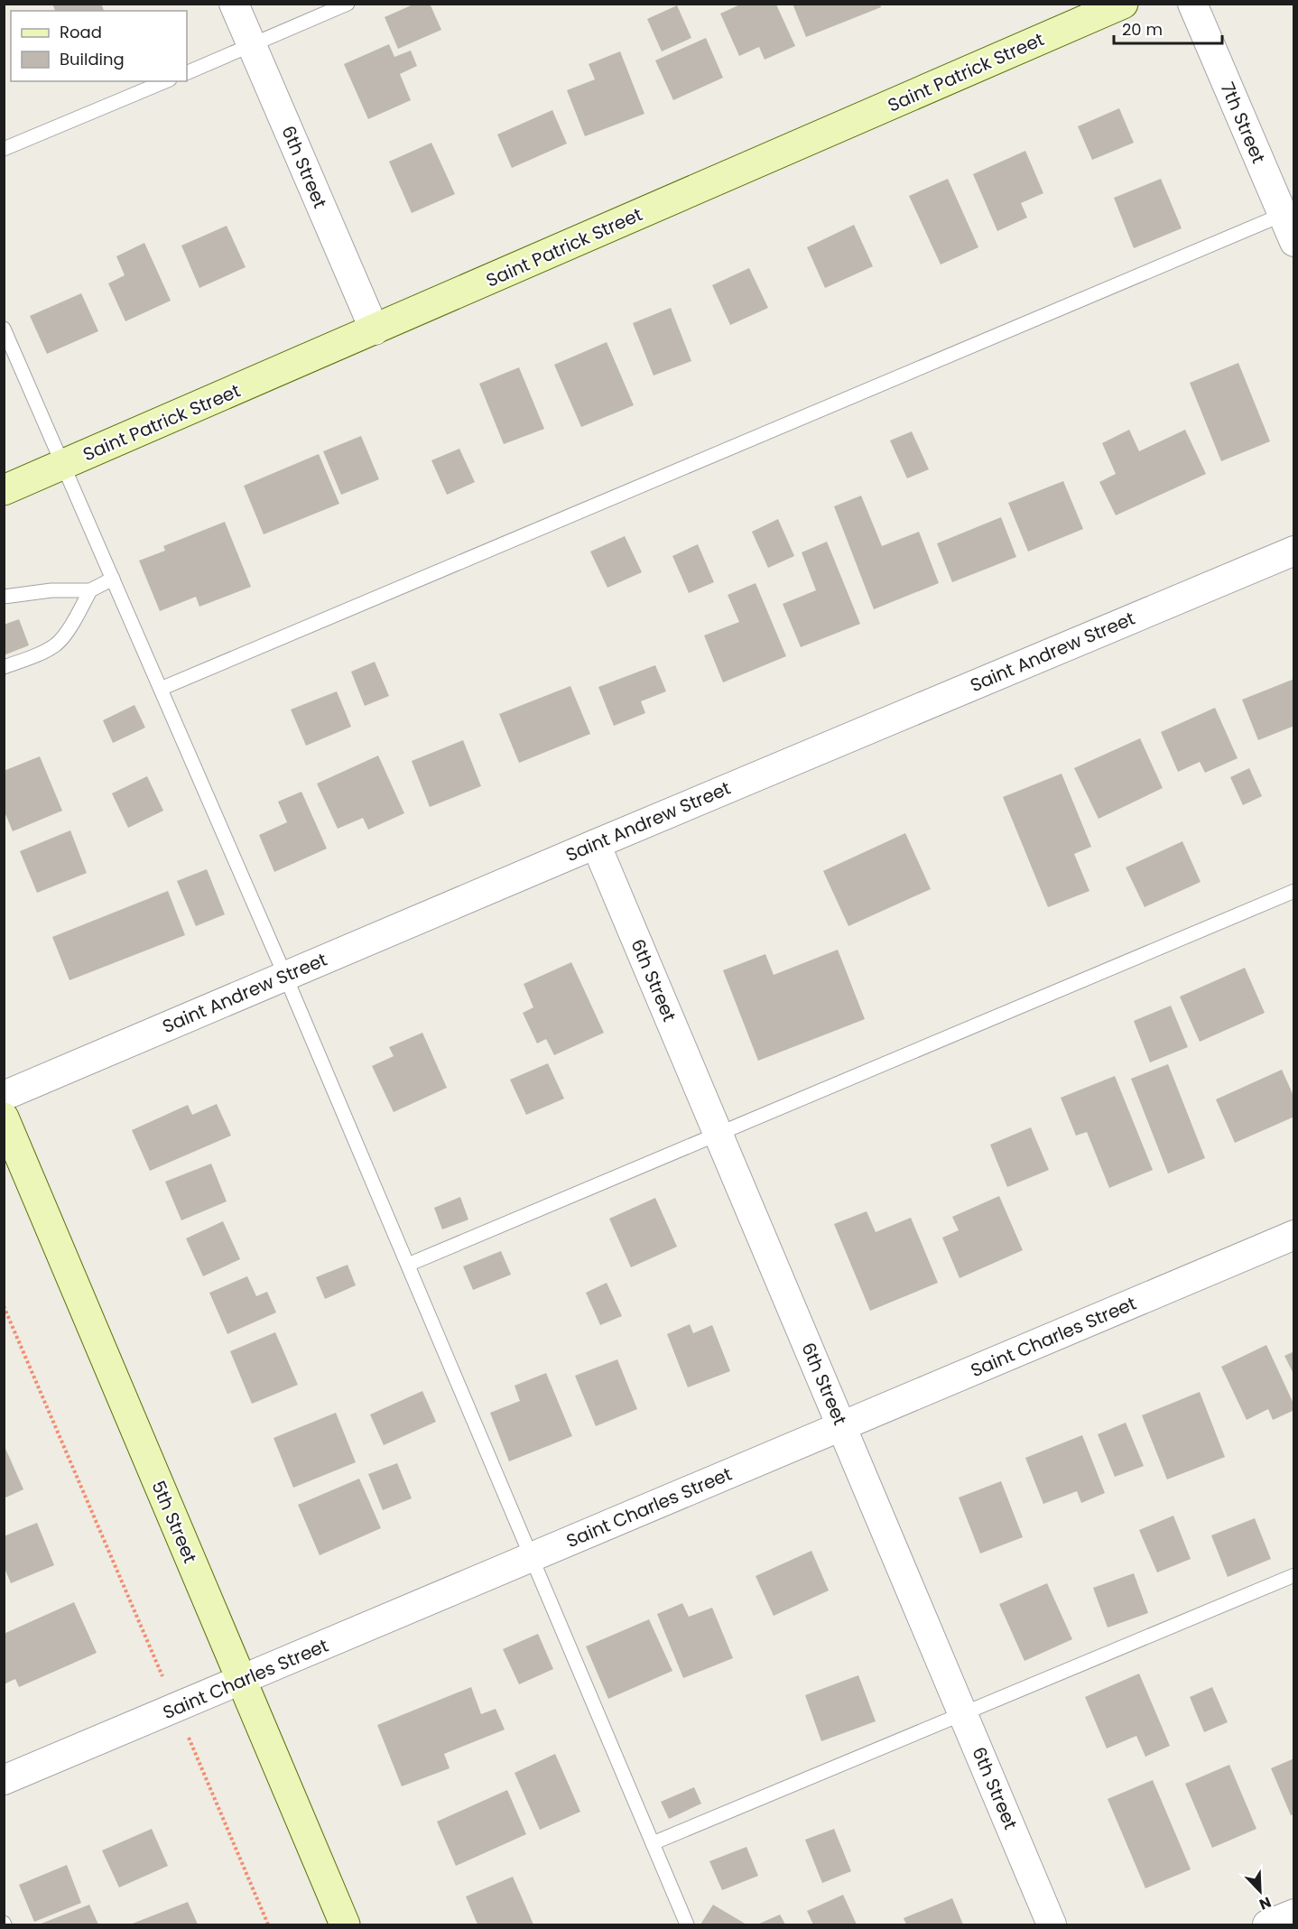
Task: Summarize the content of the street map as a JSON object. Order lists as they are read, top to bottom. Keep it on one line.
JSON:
{"streets":{"main road":["Saint Patrick Street","5th Street"],"street":["7th Street","6th Street","Saint Andrew Street","Saint Charles Street"]},"crossings":[["Saint Patrick Street","6th Street"],["6th Street","Saint Andrew Street"],["6th Street","Saint Charles Street"],["Saint Charles Street","5th Street"]],"legend":["Road","Building"],"scale_bar":"20 m","north":"bottom right"}
